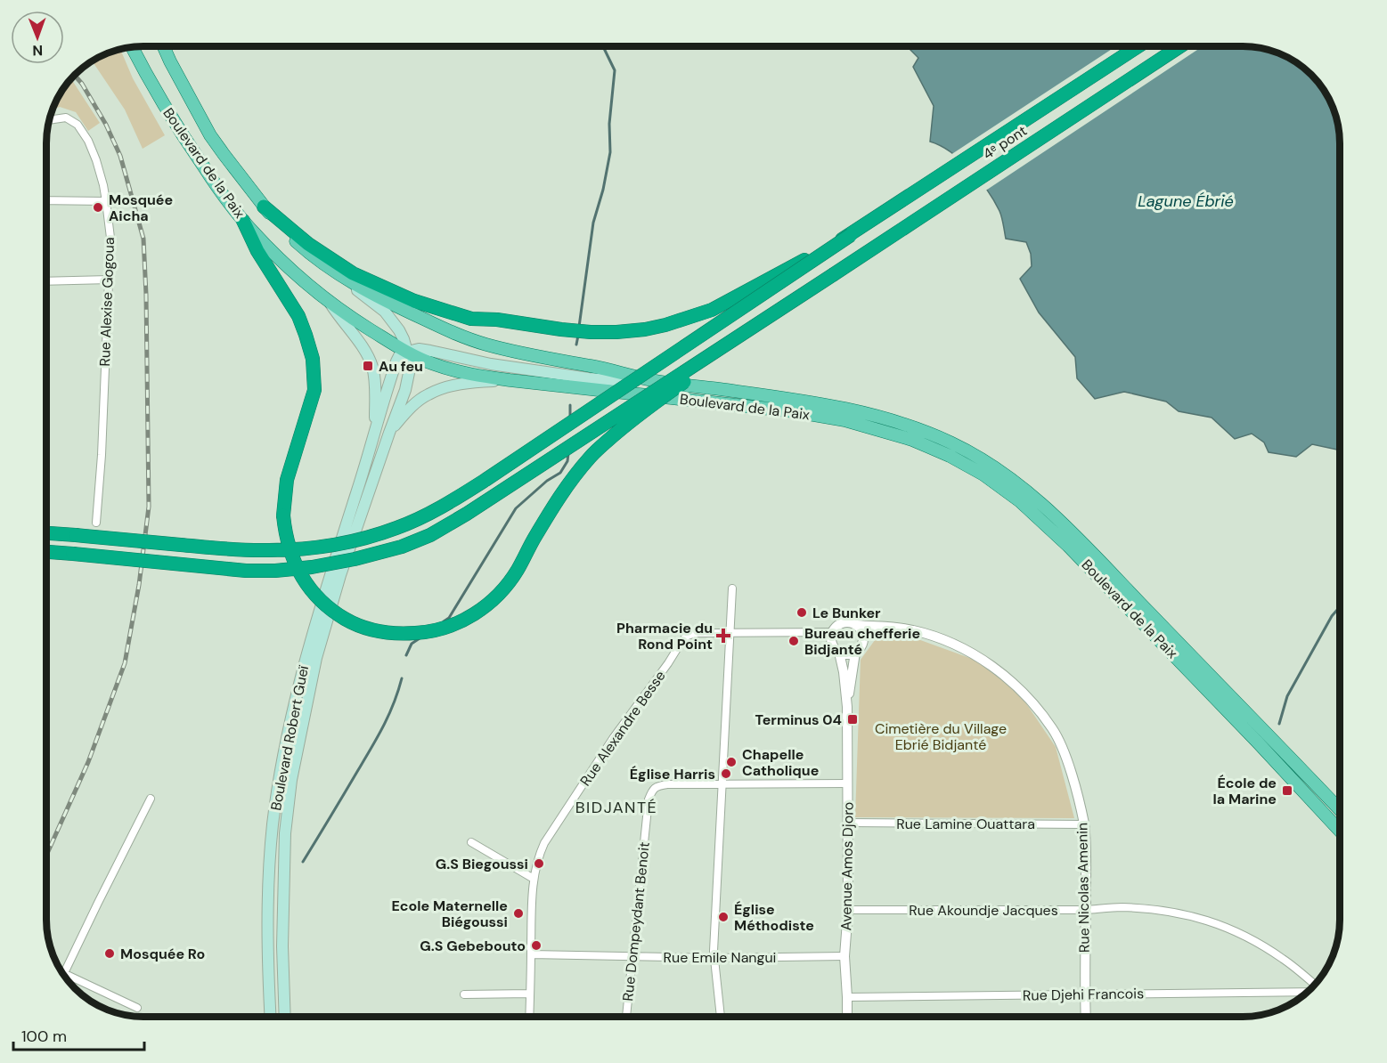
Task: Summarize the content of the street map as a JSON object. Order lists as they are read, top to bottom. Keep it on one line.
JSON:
{"streets":{"highway":["4ᵉ pont"],"main road":["Boulevard de la Paix","Boulevard Robert Gueï"],"street":["Rue Alexise Gogoua","Rue Alexandre Besse","Rue Lamine Ouattara","Avenue Amos Djoro","Rue Nicolas Amenin","Rue Akoundje Jacques","Rue Dompeydant Benoit","Rue Emile Nangui","Rue Djehi Francois"]},"crossings":[["Boulevard de la Paix","Boulevard Robert Gueï"],["Rue Alexandre Besse","Avenue Amos Djoro"],["Rue Alexandre Besse","Rue Nicolas Amenin"],["Rue Alexandre Besse","Rue Emile Nangui"],["Rue Lamine Ouattara","Avenue Amos Djoro"],["Rue Lamine Ouattara","Rue Nicolas Amenin"],["Avenue Amos Djoro","Rue Nicolas Amenin"],["Avenue Amos Djoro","Rue Akoundje Jacques"],["Avenue Amos Djoro","Rue Dompeydant Benoit"],["Avenue Amos Djoro","Rue Emile Nangui"],["Avenue Amos Djoro","Rue Djehi Francois"],["Rue Nicolas Amenin","Rue Akoundje Jacques"],["Rue Nicolas Amenin","Rue Djehi Francois"],["Rue Dompeydant Benoit","Rue Emile Nangui"]],"districts":["BIDJANTÉ"],"water":["Lagune Ébrié"],"parks":["Cimetière du Village Ebrié Bidjanté"],"places":{"other":["Mosquée Aicha","Le Bunker","Bureau chefferie Bidjanté","Chapelle Catholique","Église Harris","G.S Biegoussi","Ecole Maternelle Biégoussi","Église Méthodiste","G.S Gebebouto","Mosquée Ro"],"transit":["Au feu","Terminus 04","École de la Marine"],"health":["Pharmacie du Rond Point"]},"scale_bar":"100 m","north":"bottom"}
